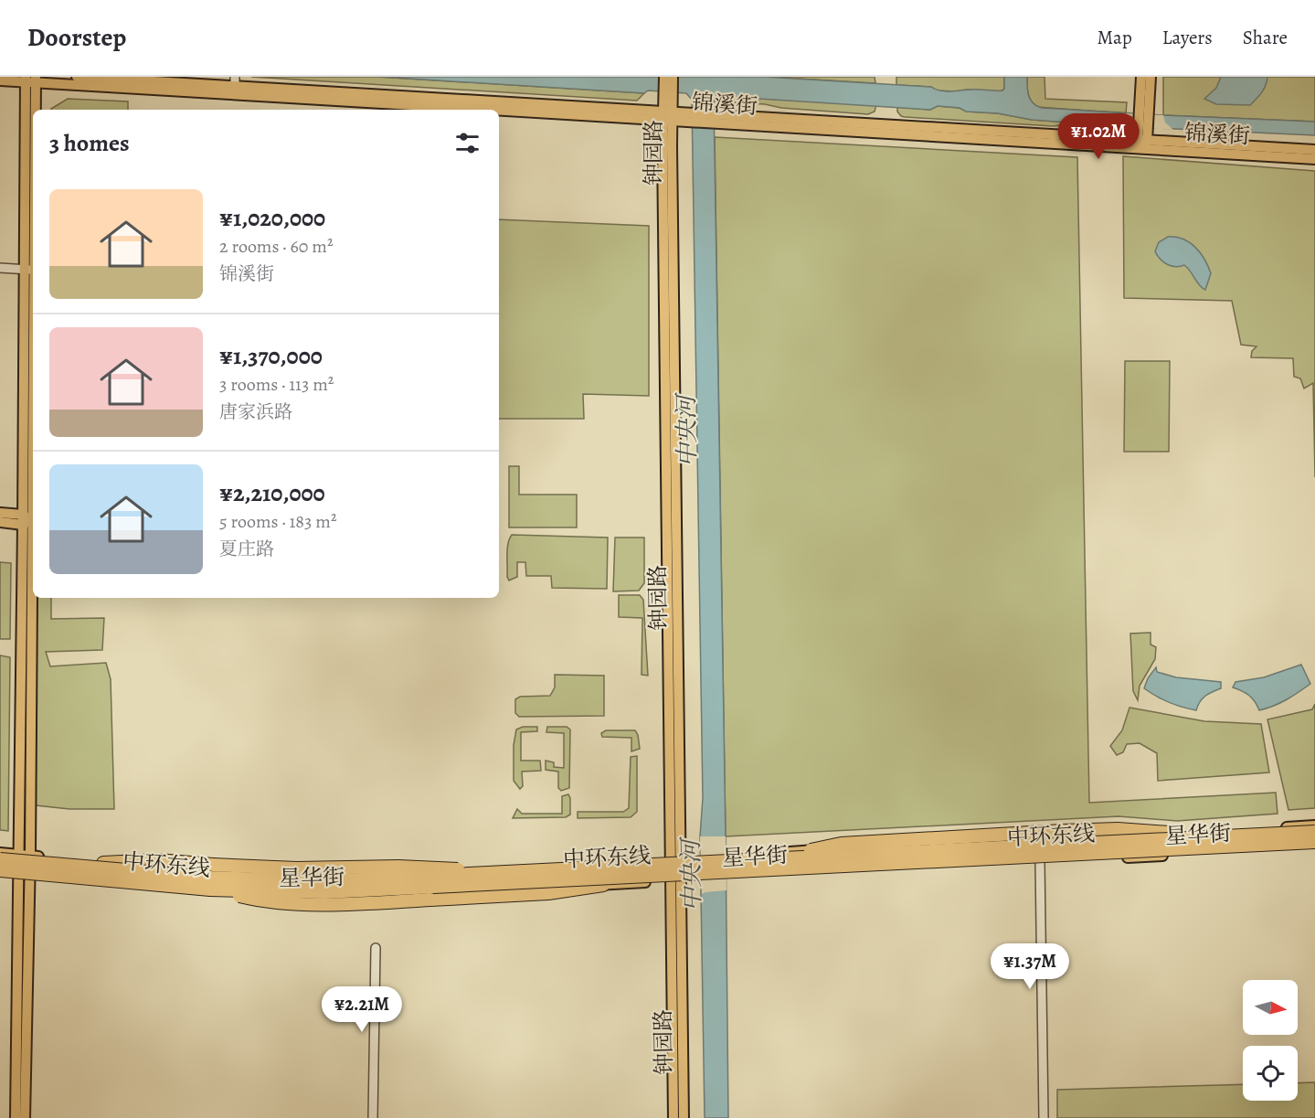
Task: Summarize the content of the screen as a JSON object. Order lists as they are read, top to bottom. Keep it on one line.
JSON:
{"streets":{"highway":["中环东线"],"main road":["锦溪街","钟园路","星华街"]},"crossings":[["锦溪街","钟园路"],["钟园路","星华街"]],"water":["中央河"],"north":"right","page":{"header":"Doorstep","nav":["Map","Layers","Share"],"heading":"3 homes","price":["¥1.02M","¥1.37M","¥2.21M"],"list":[{"name":"¥1,020,000","note":"2 rooms · 60 m² · 锦溪街"},{"name":"¥1,370,000","note":"3 rooms · 113 m² · 唐家浜路"},{"name":"¥2,210,000","note":"5 rooms · 183 m² · 夏庄路"}]}}
